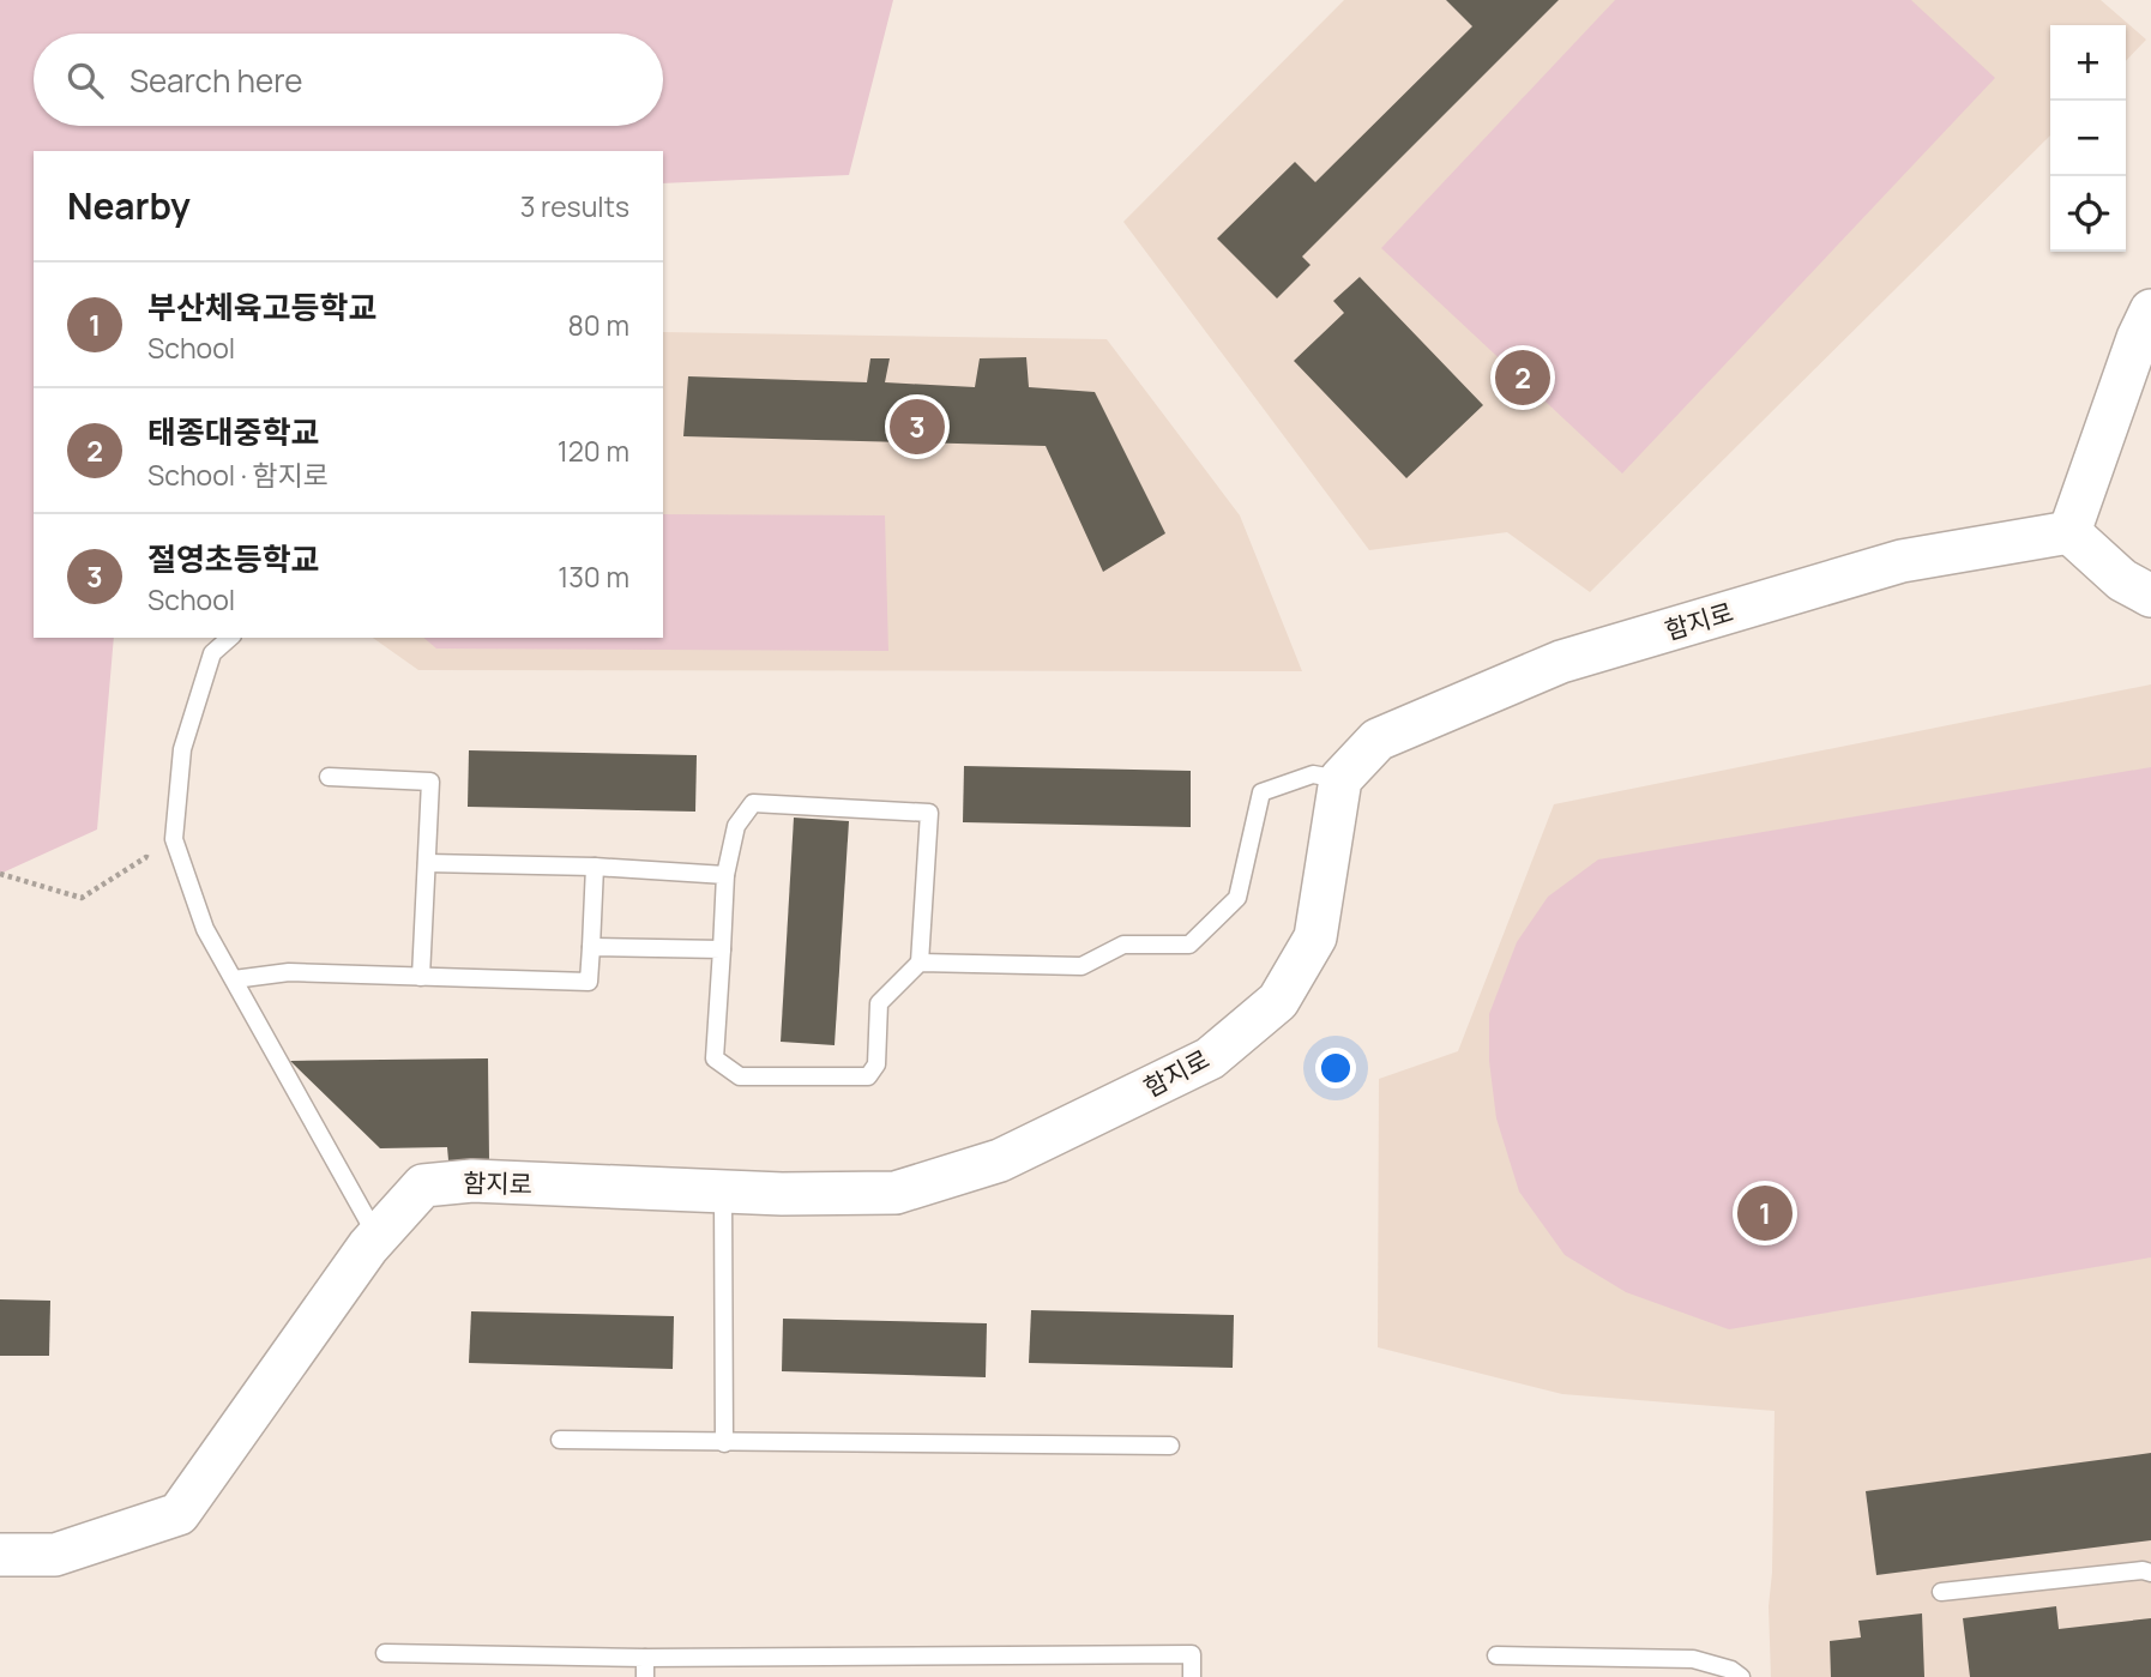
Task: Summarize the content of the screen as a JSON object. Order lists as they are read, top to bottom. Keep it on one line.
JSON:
{"streets":{"street":["함지로"]},"page":{"map_buttons":["+","−"],"search":"Search here","heading":["Nearby","3 results"],"list":[{"mark":"1","name":"부산체육고등학교","note":"School","value":"80 m"},{"mark":"2","name":"태종대중학교","note":"School · 함지로","value":"120 m"},{"mark":"3","name":"절영초등학교","note":"School","value":"130 m"}],"pins":["2","3","1"]}}
